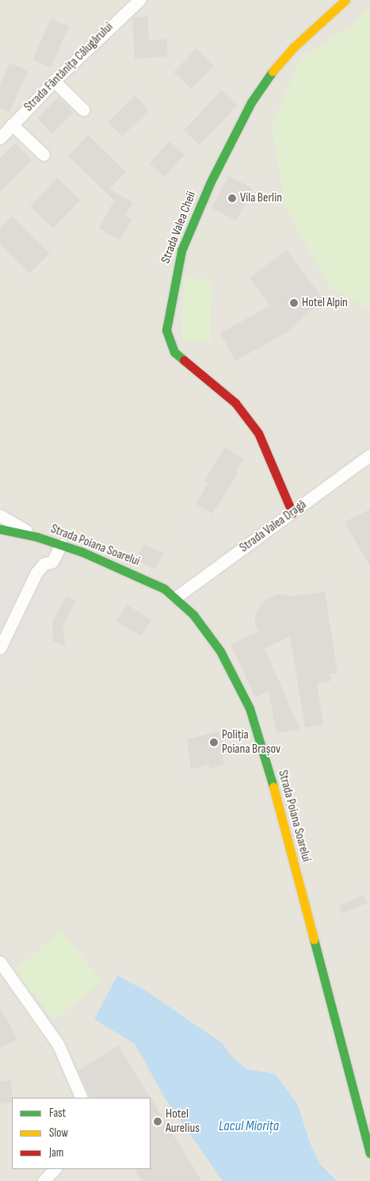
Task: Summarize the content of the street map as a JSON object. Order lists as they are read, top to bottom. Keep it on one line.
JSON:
{"streets":{"street":["Strada Fântânița Călugărului","Strada Valea Cheii","Strada Valea Dragă","Strada Poiana Soarelui"]},"crossings":[["Strada Valea Cheii","Strada Valea Dragă"],["Strada Valea Dragă","Strada Poiana Soarelui"]],"water":["Lacul Miorița"],"places":["Vila Berlin","Hotel Alpin","Poliția Poiana Brașov","Hotel Aurelius"],"legend":["Fast","Slow","Jam"]}
